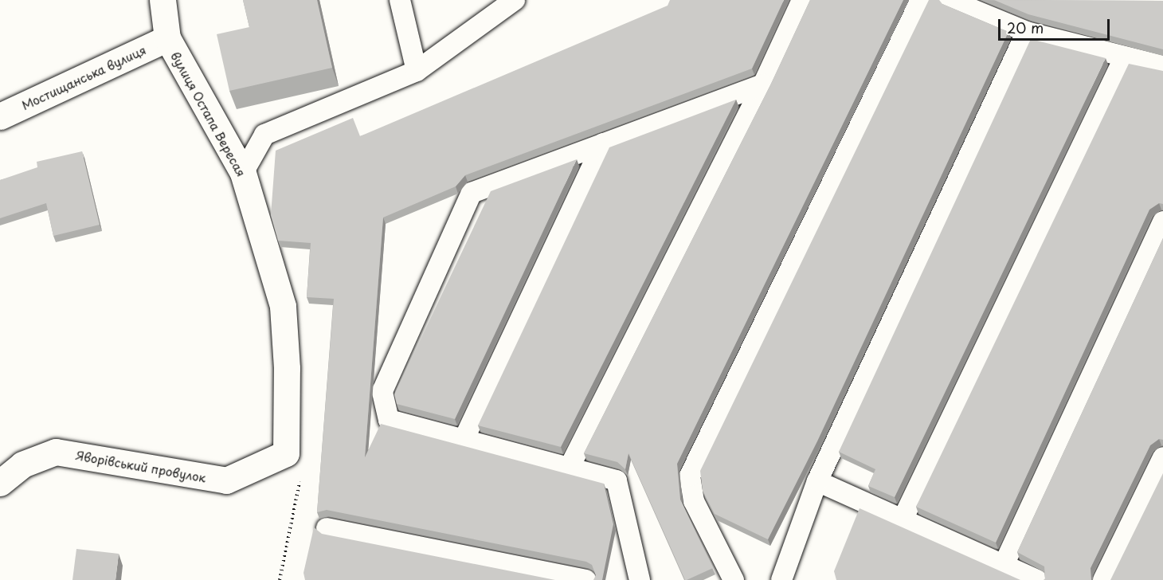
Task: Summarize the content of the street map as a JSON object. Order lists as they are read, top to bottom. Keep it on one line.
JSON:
{"streets":{"street":["Мостищанська вулиця","вулиця Остапа Вересая","Яворівський провулок"]},"crossings":[["Мостищанська вулиця","вулиця Остапа Вересая"],["вулиця Остапа Вересая","Яворівський провулок"]],"scale_bar":"20 m"}
